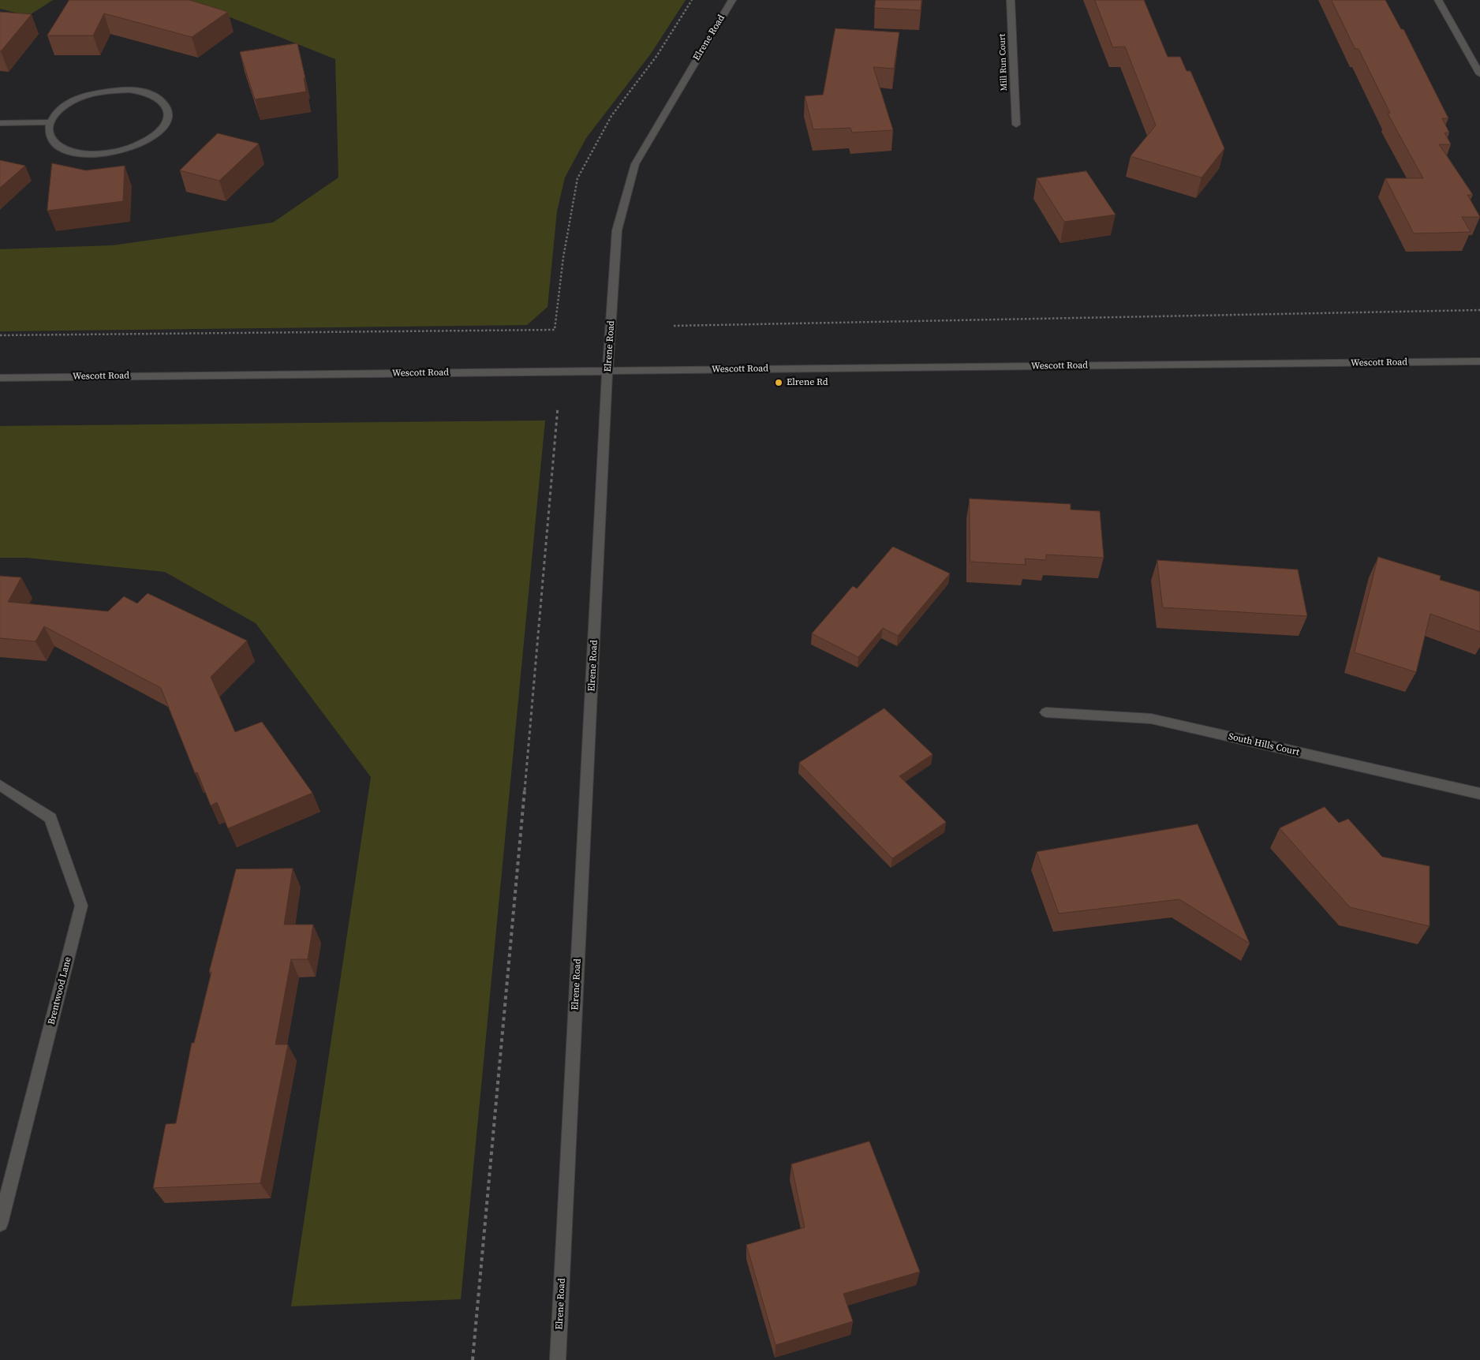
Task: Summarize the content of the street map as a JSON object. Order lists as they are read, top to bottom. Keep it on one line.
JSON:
{"streets":{"street":["Elrene Road","Mill Run Court","Wescott Road","South Hills Court","Brentwood Lane"]},"crossings":[["Elrene Road","Wescott Road"]],"places":["Elrene Rd"]}
